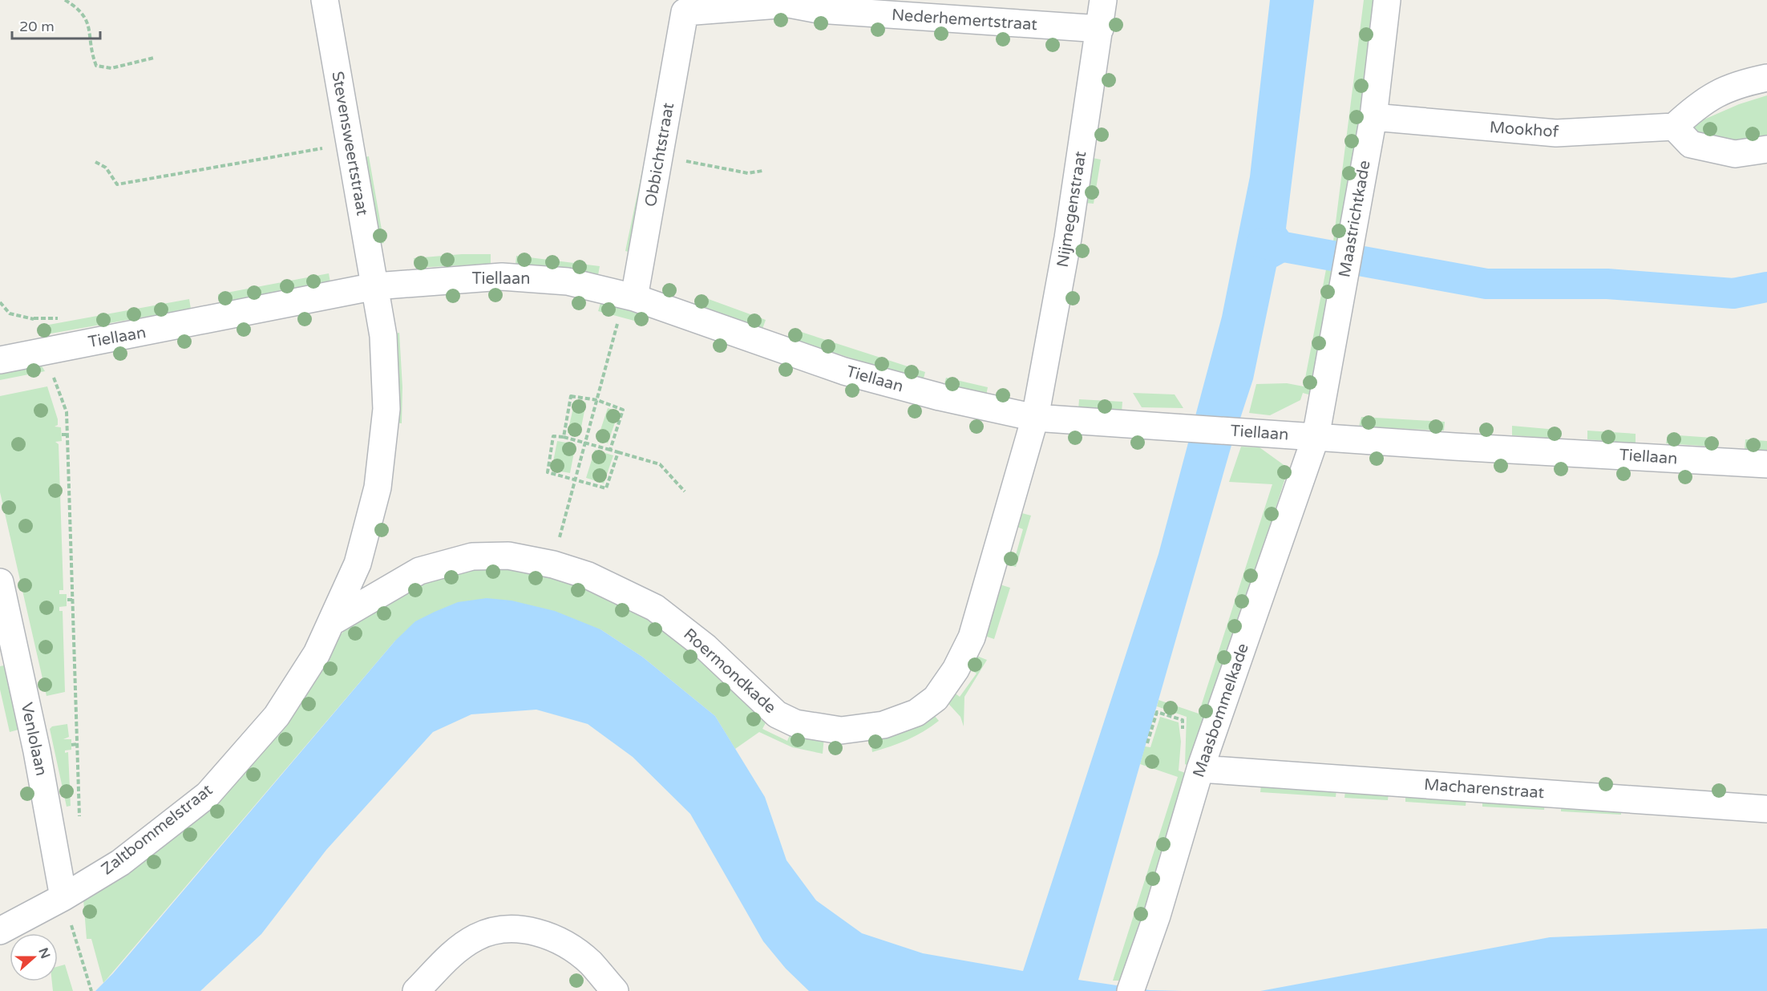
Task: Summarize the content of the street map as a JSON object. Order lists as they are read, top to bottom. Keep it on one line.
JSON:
{"streets":{"street":["Nederhemertstraat","Mookhof","Stevensweertstraat","Obbichtstraat","Nijmegenstraat","Maastrichtkade","Tiellaan","Roermondkade","Maasbommelkade","Venlolaan","Macharenstraat","Zaltbommelstraat"]},"crossings":[["Nederhemertstraat","Obbichtstraat"],["Nederhemertstraat","Nijmegenstraat"],["Mookhof","Maastrichtkade"],["Stevensweertstraat","Tiellaan"],["Stevensweertstraat","Zaltbommelstraat"],["Obbichtstraat","Tiellaan"],["Nijmegenstraat","Tiellaan"],["Nijmegenstraat","Roermondkade"],["Maastrichtkade","Tiellaan"],["Maastrichtkade","Maasbommelkade"],["Tiellaan","Roermondkade"],["Tiellaan","Maasbommelkade"],["Tiellaan","Zaltbommelstraat"],["Roermondkade","Zaltbommelstraat"],["Maasbommelkade","Macharenstraat"],["Venlolaan","Zaltbommelstraat"]],"scale_bar":"20 m","north":"right"}
